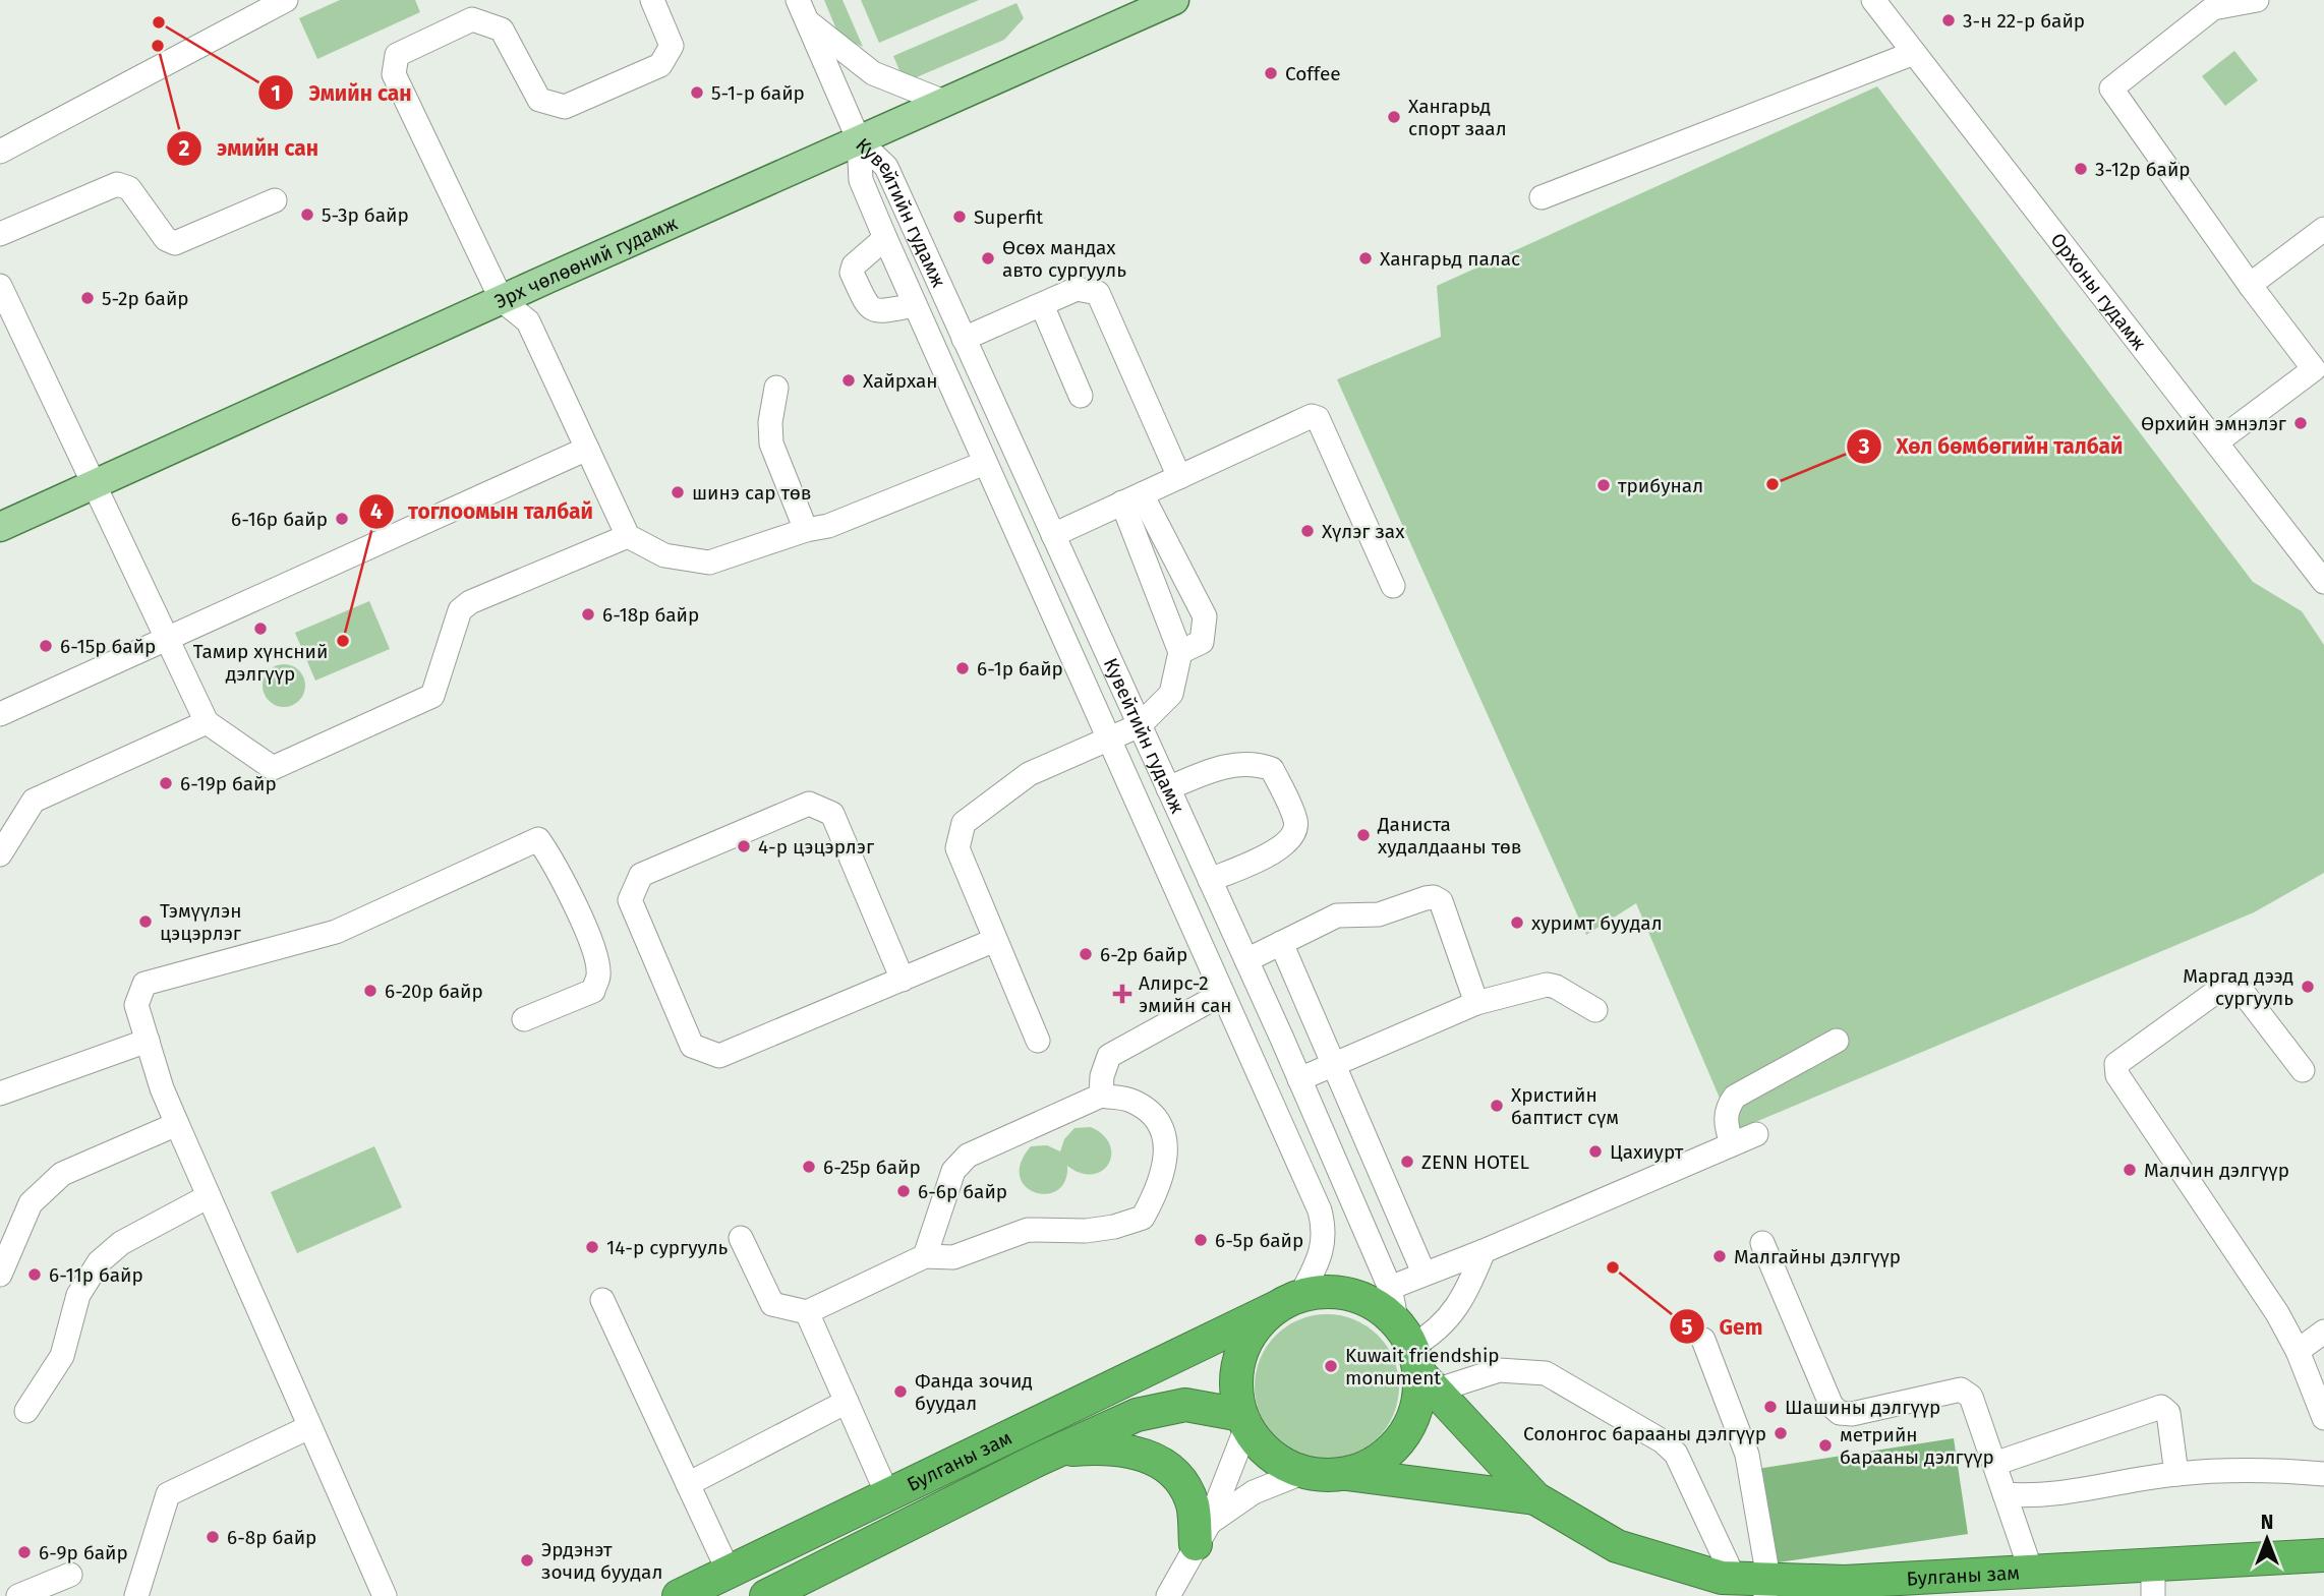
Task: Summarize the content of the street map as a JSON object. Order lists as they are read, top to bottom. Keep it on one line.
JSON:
{"streets":{"highway":["Булганы зам"],"main road":["Эрх чөлөөний гудамж"],"street":["Кувейтийн гудамж","Орхоны гудамж"]},"crossings":[["Кувейтийн гудамж","Эрх чөлөөний гудамж"],["Кувейтийн гудамж","Булганы зам"]],"places":{"other":["3-н 22-р байр","Эмийн сан","эмийн сан","Coffee","5-1-р байр","Хангарьд спорт заал","3-12р байр","5-3р байр","Superfit","Өсөх мандах авто сургууль","Хангарьд палас","5-2р байр","Хайрхан","Өрхийн эмнэлэг","Хөл бөмбөгийн талбай","трибунал","шинэ сар төв","6-16р байр","Хүлэг зах","6-18р байр","Тамир хүнсний дэлгүүр","тоглоомын талбай","6-15р байр","6-1р байр","6-19р байр","Даниста худалдааны төв","4-р цэцэрлэг","Тэмүүлэн цэцэрлэг","хуримт буудал","6-2р байр","Маргад дээд сургууль","6-20р байр","Христийн баптист сүм","Цахиурт","ZENN HOTEL","6-25р байр","Малчин дэлгүүр","6-6р байр","6-5р байр","14-р сургууль","Малгайны дэлгүүр","Gem","6-11р байр","Kuwait friendship monument","Фанда зочид буудал","Шашины дэлгүүр","Солонгос барааны дэлгүүр","метрийн барааны дэлгүүр","6-8р байр","6-9р байр","Эрдэнэт зочид буудал"],"health":["Aлирс-2 эмийн сан"]},"north":"top"}
